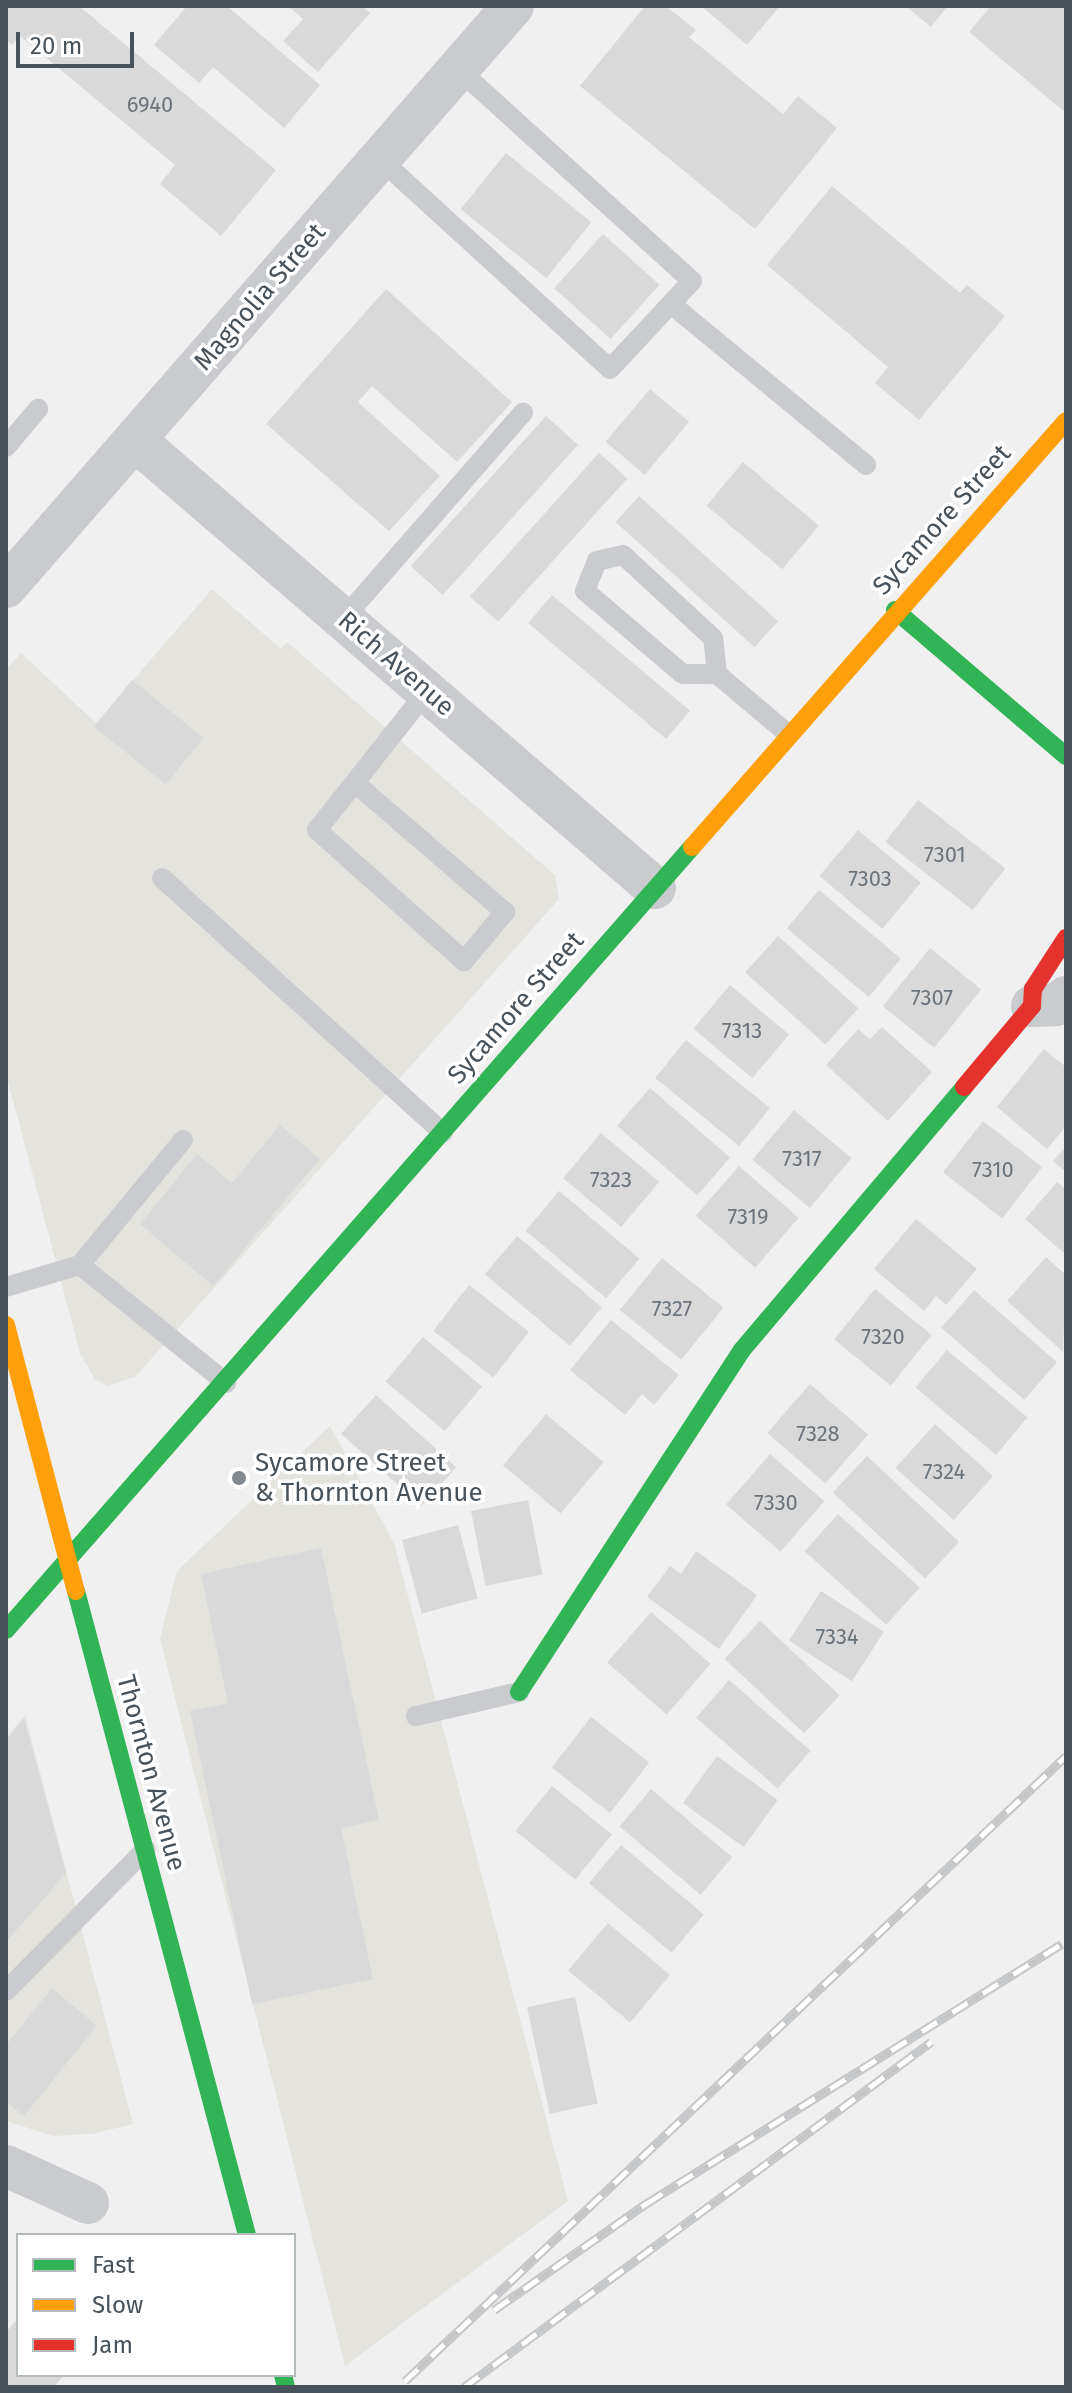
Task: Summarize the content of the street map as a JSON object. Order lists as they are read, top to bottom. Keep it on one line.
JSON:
{"streets":{"street":["Magnolia Street","Sycamore Street","Rich Avenue","Thornton Avenue"]},"crossings":[["Magnolia Street","Rich Avenue"],["Sycamore Street","Rich Avenue"],["Sycamore Street","Thornton Avenue"]],"places":["Sycamore Street & Thornton Avenue"],"house_numbers":["6940","7301","7303","7307","7313","7317","7310","7323","7319","7327","7320","7328","7324","7330","7334"],"legend":["Fast","Slow","Jam"],"scale_bar":"20 m"}
